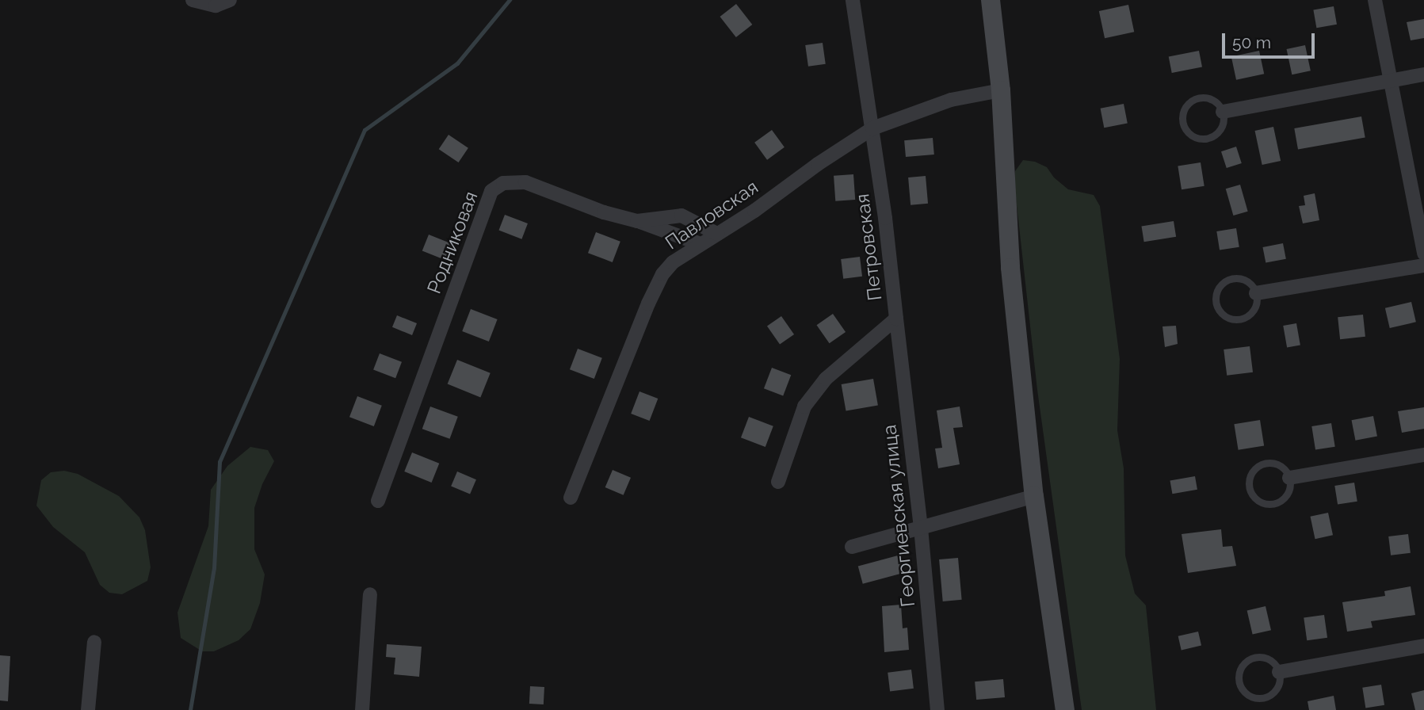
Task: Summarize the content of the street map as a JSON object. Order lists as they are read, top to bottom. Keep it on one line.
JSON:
{"streets":{"street":["Павловская","Родниковая","Петровская","Георгиевская улица"]},"crossings":[["Павловская","Родниковая"],["Павловская","Петровская"],["Петровская","Георгиевская улица"]],"scale_bar":"50 m"}
